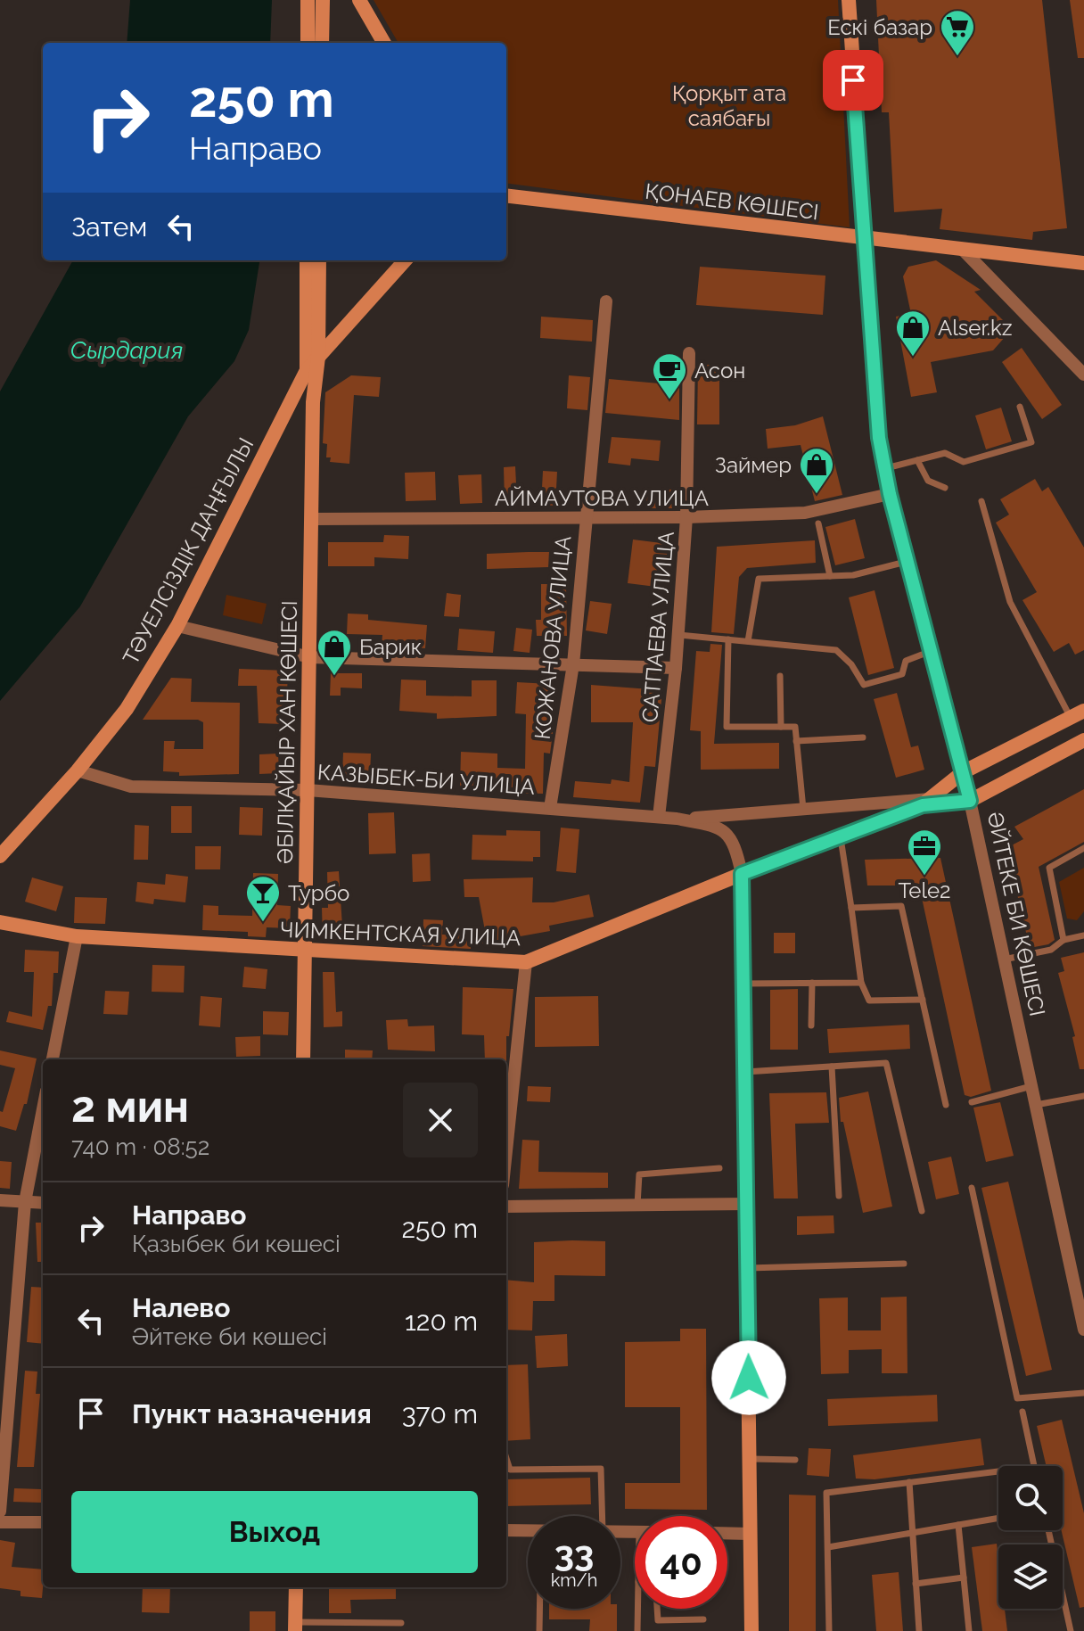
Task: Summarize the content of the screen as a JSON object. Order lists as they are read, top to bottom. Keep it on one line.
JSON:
{"streets":{"street":["ҚОНАЕВ КӨШЕСІ","АЙМАУТОВА УЛИЦА","ТӘУЕЛСІЗДІК ДАҢҒЫЛЫ","САТПАЕВА УЛИЦА","КОЖАНОВА УЛИЦА","ӘБІЛҚАЙЫР ХАН КӨШЕСІ","КАЗЫБЕК-БИ УЛИЦА","ӘЙТЕКЕ БИ КӨШЕСІ","ЧИМКЕНТСКАЯ УЛИЦА"]},"crossings":[["ҚОНАЕВ КӨШЕСІ","ӘЙТЕКЕ БИ КӨШЕСІ"],["АЙМАУТОВА УЛИЦА","САТПАЕВА УЛИЦА"],["АЙМАУТОВА УЛИЦА","КОЖАНОВА УЛИЦА"],["АЙМАУТОВА УЛИЦА","ӘБІЛҚАЙЫР ХАН КӨШЕСІ"],["АЙМАУТОВА УЛИЦА","ӘЙТЕКЕ БИ КӨШЕСІ"],["ТӘУЕЛСІЗДІК ДАҢҒЫЛЫ","КАЗЫБЕК-БИ УЛИЦА"],["САТПАЕВА УЛИЦА","КАЗЫБЕК-БИ УЛИЦА"],["КОЖАНОВА УЛИЦА","КАЗЫБЕК-БИ УЛИЦА"],["ӘБІЛҚАЙЫР ХАН КӨШЕСІ","КАЗЫБЕК-БИ УЛИЦА"],["ӘБІЛҚАЙЫР ХАН КӨШЕСІ","ЧИМКЕНТСКАЯ УЛИЦА"],["КАЗЫБЕК-БИ УЛИЦА","ЧИМКЕНТСКАЯ УЛИЦА"]],"water":["Сырдария"],"parks":["Қорқыт ата саябағы"],"places":{"supermarket":["Ескі базар"],"shop":["Alser.kz","Займер","Барик"],"cafe":["Асон"],"office":["Tele2"],"bar":["Турбо"]},"page":{"turn":["250 m","Направо"],"then":"Затем","heading":["2 мин","740 m · 08:52"],"list":[{"name":"Направо","note":"Қазыбек би көшесі","value":"250 m"},{"name":"Налево","note":"Әйтеке би көшесі","value":"120 m"},{"name":"Пункт назначения","value":"370 m"}],"buttons":"Выход","speed":"33 km/h","limit":"40"}}
